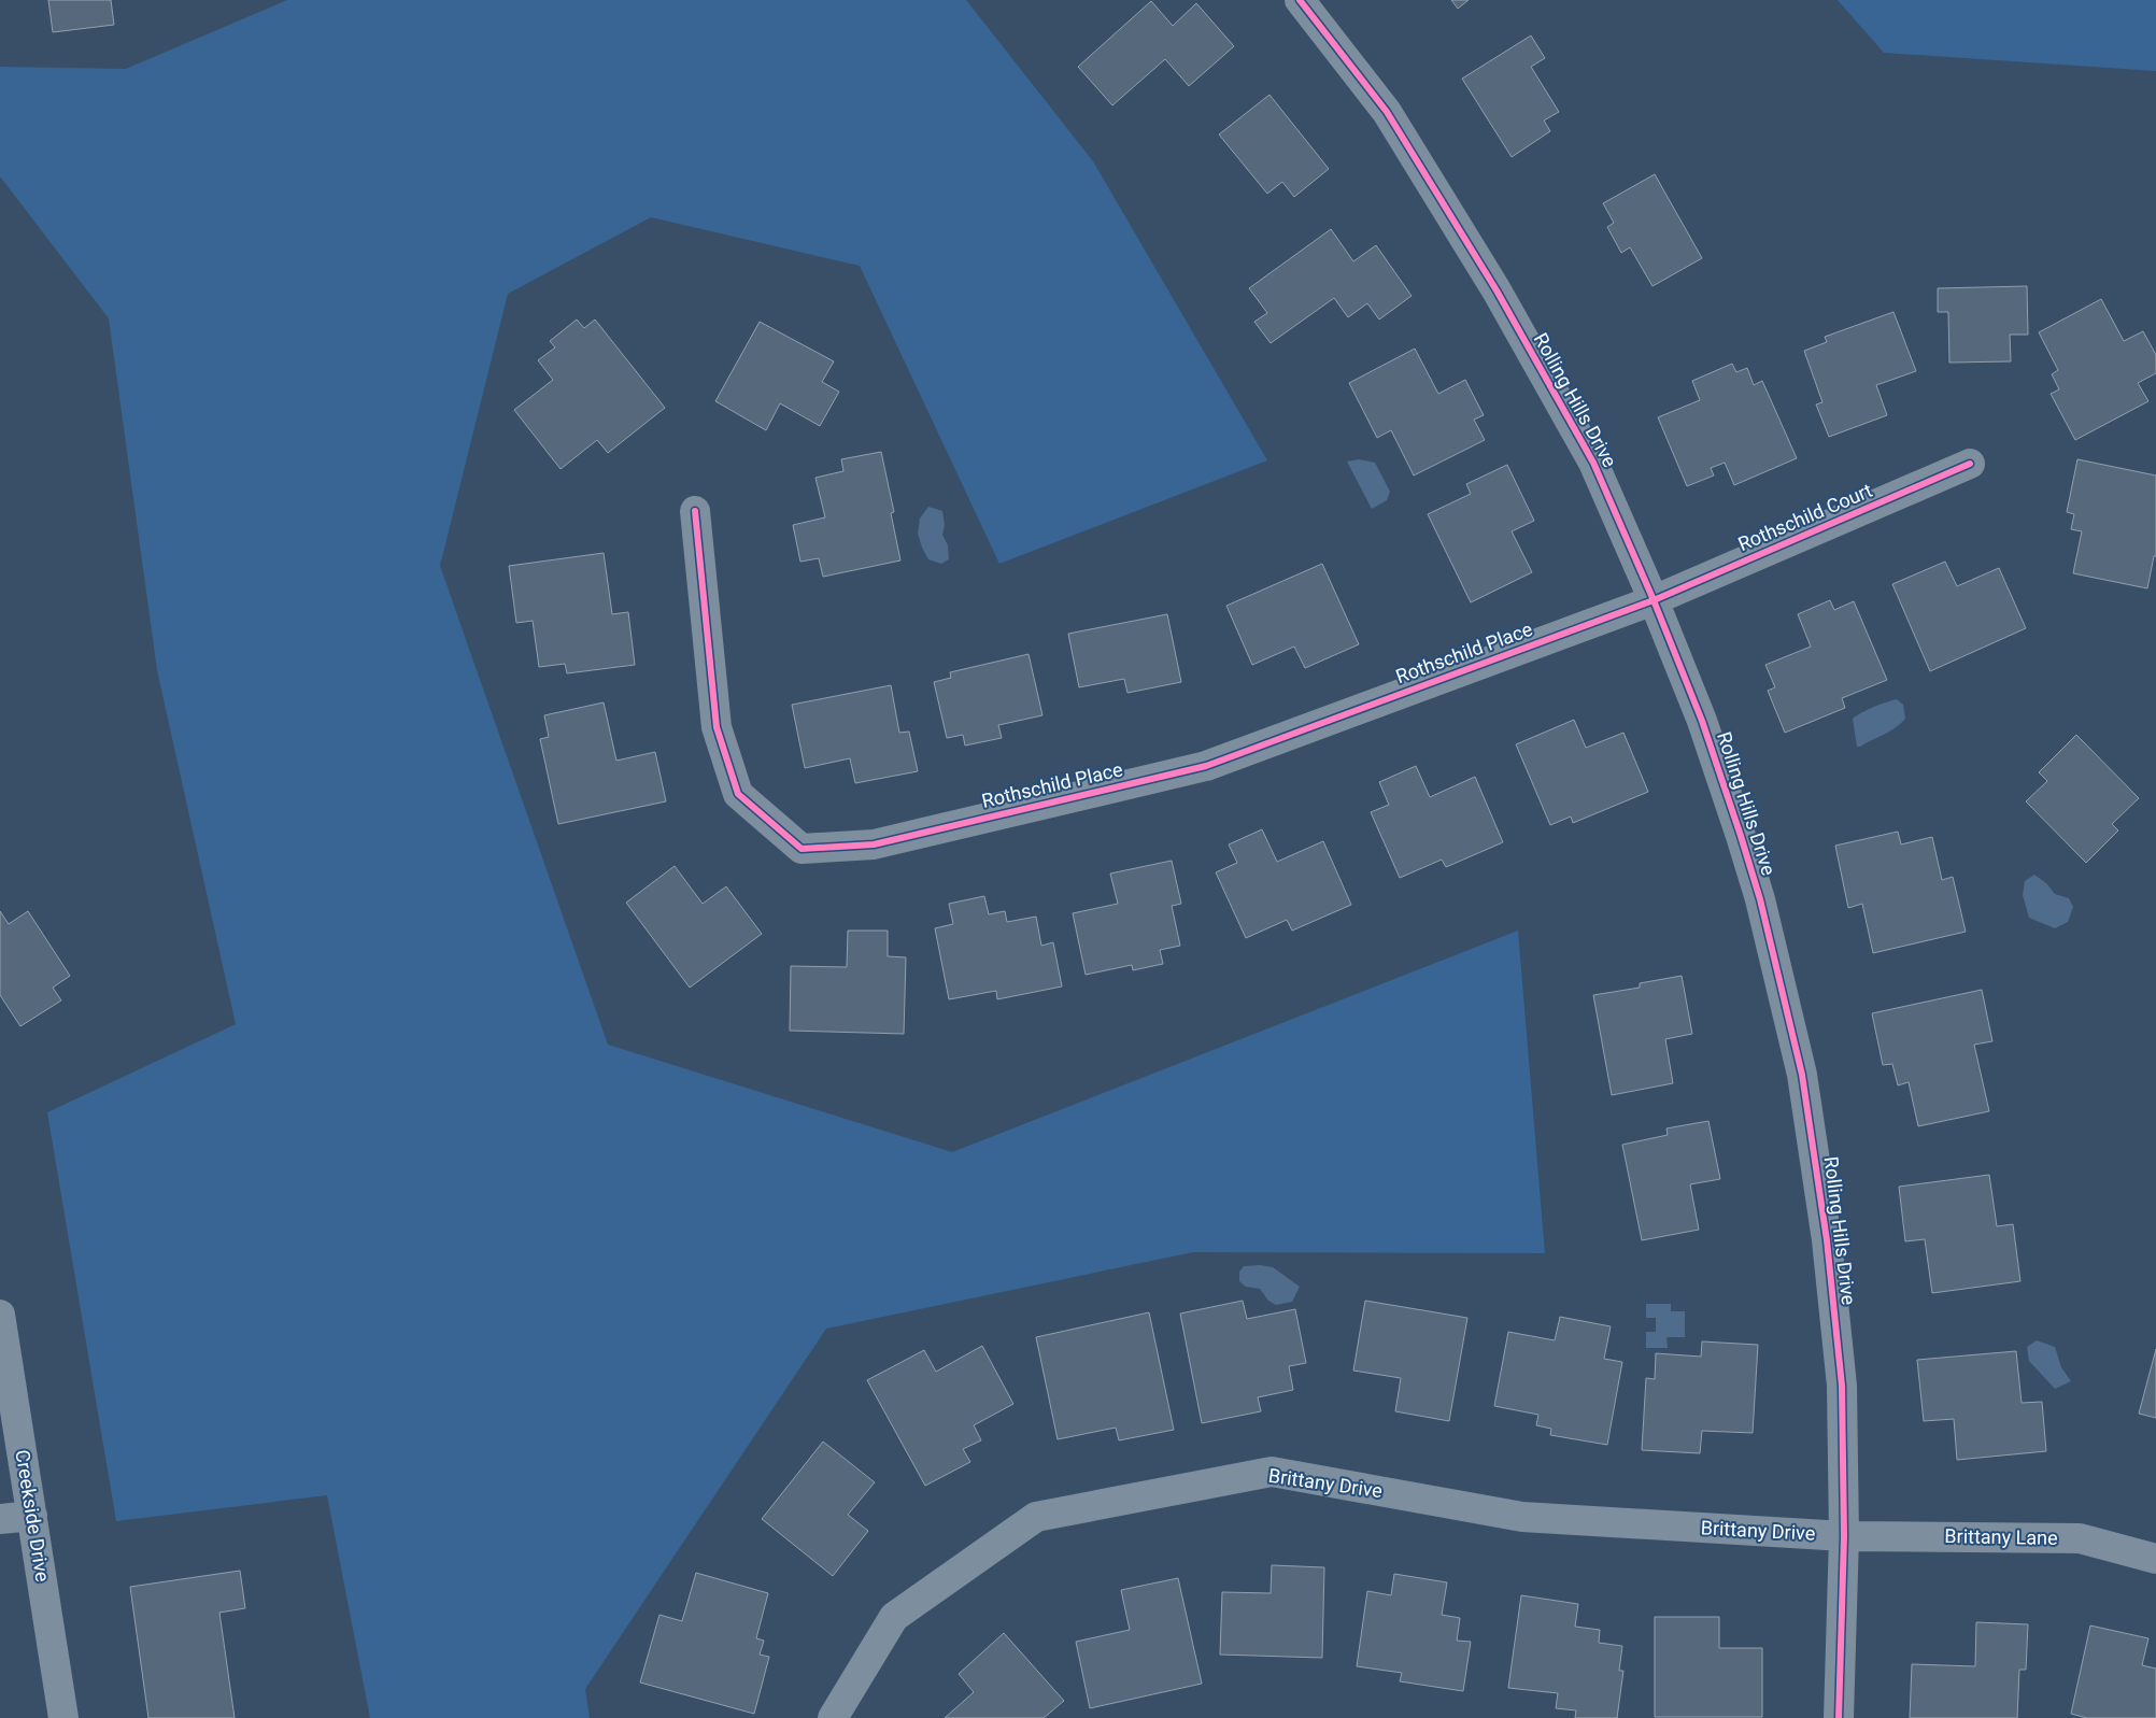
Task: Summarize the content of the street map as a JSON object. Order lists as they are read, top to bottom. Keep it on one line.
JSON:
{"streets":{"street":["Rolling Hills Drive","Rothschild Court","Rothschild Place","Brittany Drive","Creekside Drive","Brittany Lane"]},"crossings":[["Rolling Hills Drive","Rothschild Court"],["Rolling Hills Drive","Rothschild Place"],["Rolling Hills Drive","Brittany Drive"],["Rolling Hills Drive","Brittany Lane"],["Rothschild Court","Rothschild Place"],["Brittany Drive","Brittany Lane"]]}
